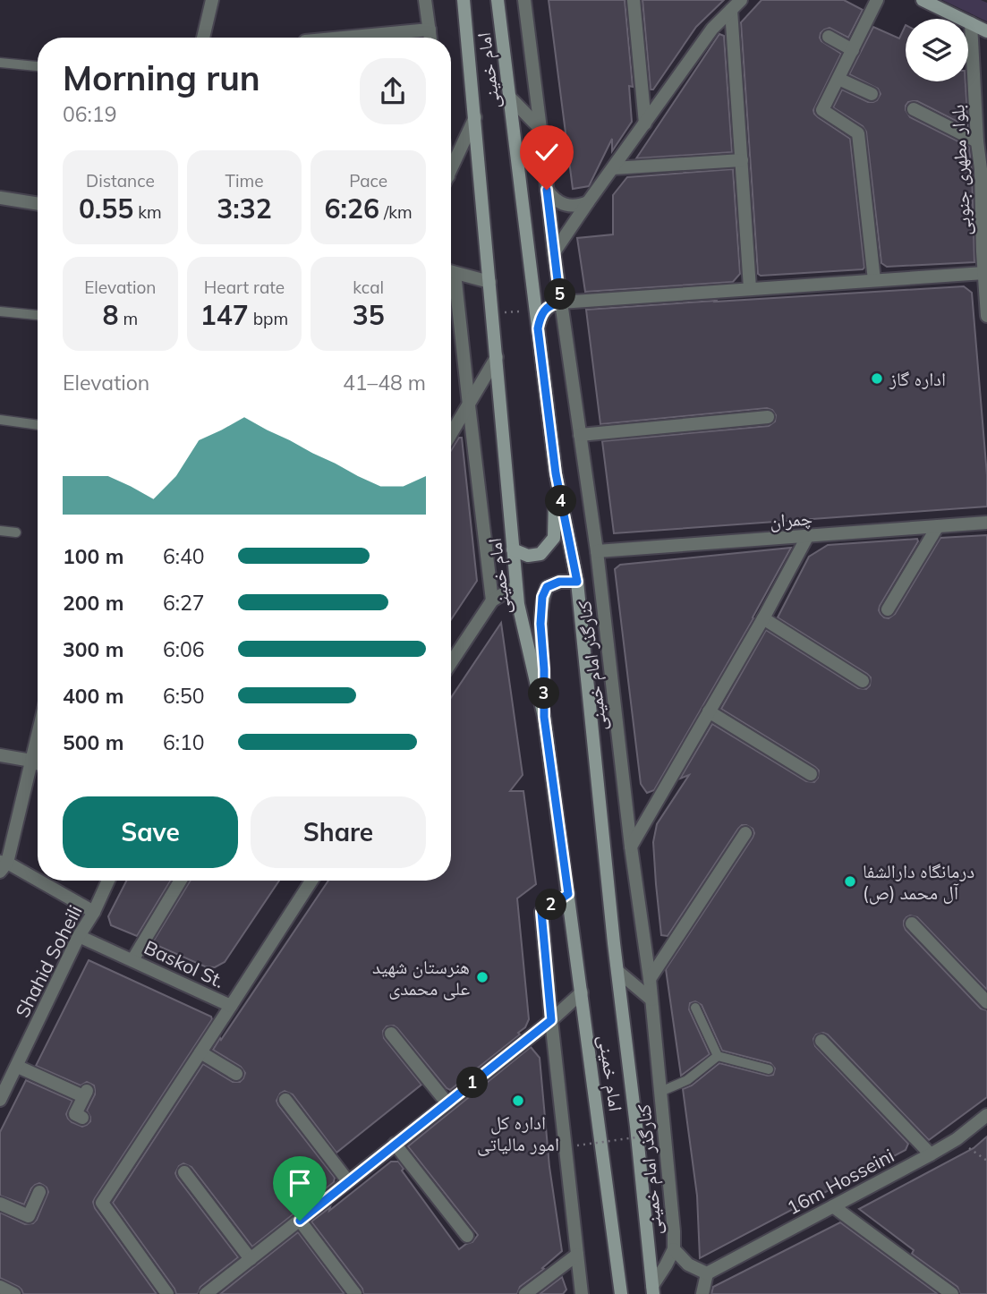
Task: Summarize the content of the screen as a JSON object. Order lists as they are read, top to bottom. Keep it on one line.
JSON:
{"streets":{"main road":["امام خمینی"],"street":["بلوار مطهری جنوبی","چمران","کنارگذر امام خمینی","Shahid Soheili","Baskol St.","16m Hosseini"]},"crossings":[["امام خمینی","کنارگذر امام خمینی"],["چمران","کنارگذر امام خمینی"],["Shahid Soheili","Baskol St."]],"places":["اداره گاز","درمانگاه دارالشفا آل محمد (ص)","هنرستان شهید علی محمدی","اداره کل امور مالیاتی"],"page":{"heading":["Morning run","06:19"],"stats":[["Distance","0.55 km"],["Time","3:32"],["Pace","6:26 /km"],["Elevation","8 m"],["Heart rate","147 bpm"],["kcal","35"]],"pins":["5","4","3","2","1"],"chart":["Elevation","41–48 m"],"list":[{"name":"100 m","note":"6:40"},{"name":"200 m","note":"6:27"},{"name":"300 m","note":"6:06"},{"name":"400 m","note":"6:50"},{"name":"500 m","note":"6:10"}],"buttons":["Save","Share"]}}
